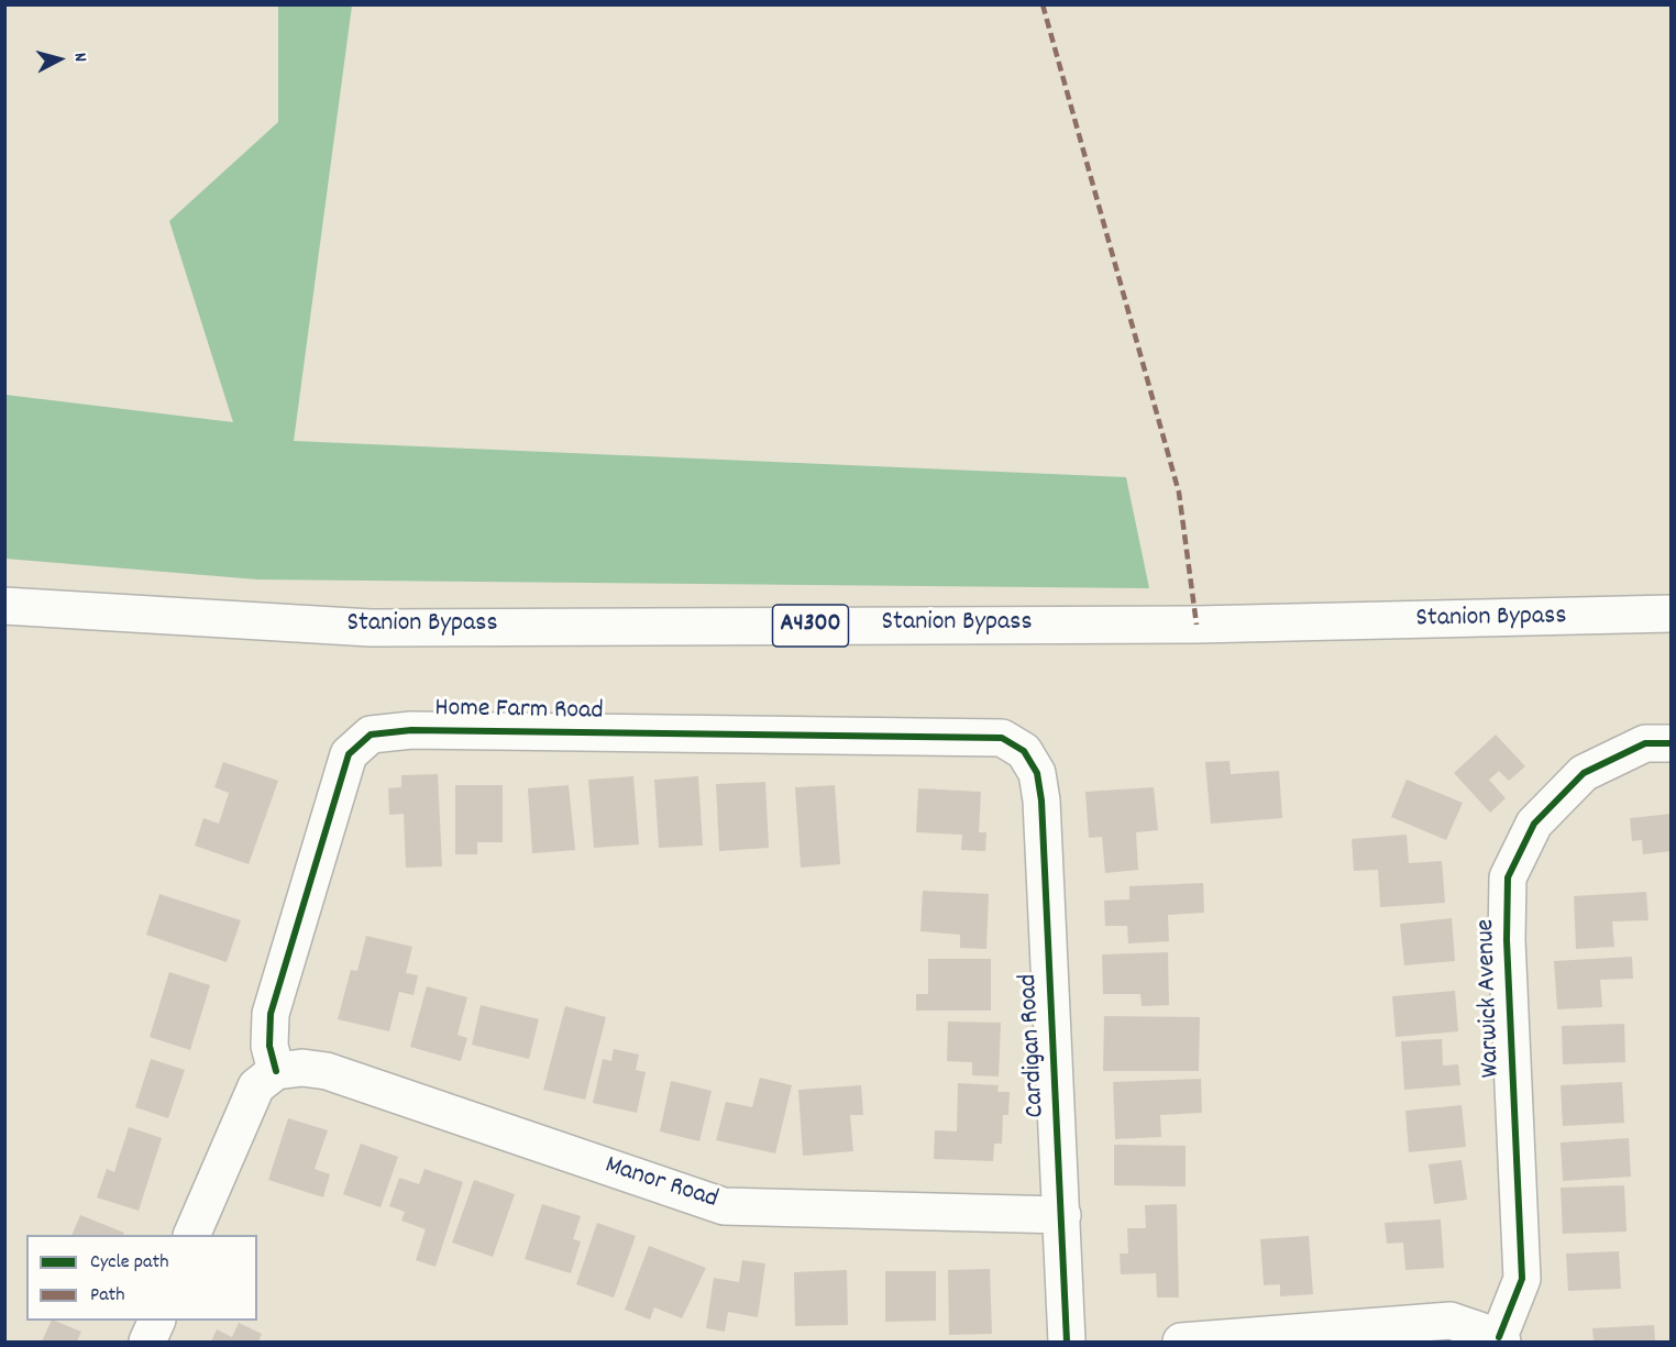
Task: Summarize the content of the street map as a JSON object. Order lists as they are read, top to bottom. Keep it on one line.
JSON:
{"streets":{"street":["Stanion Bypass","A4300","Home Farm Road","Warwick Avenue","Cardigan Road","Manor Road"]},"crossings":[["Home Farm Road","Cardigan Road"],["Home Farm Road","Manor Road"],["Cardigan Road","Manor Road"]],"legend":["Cycle path","Path"],"north":"right"}
